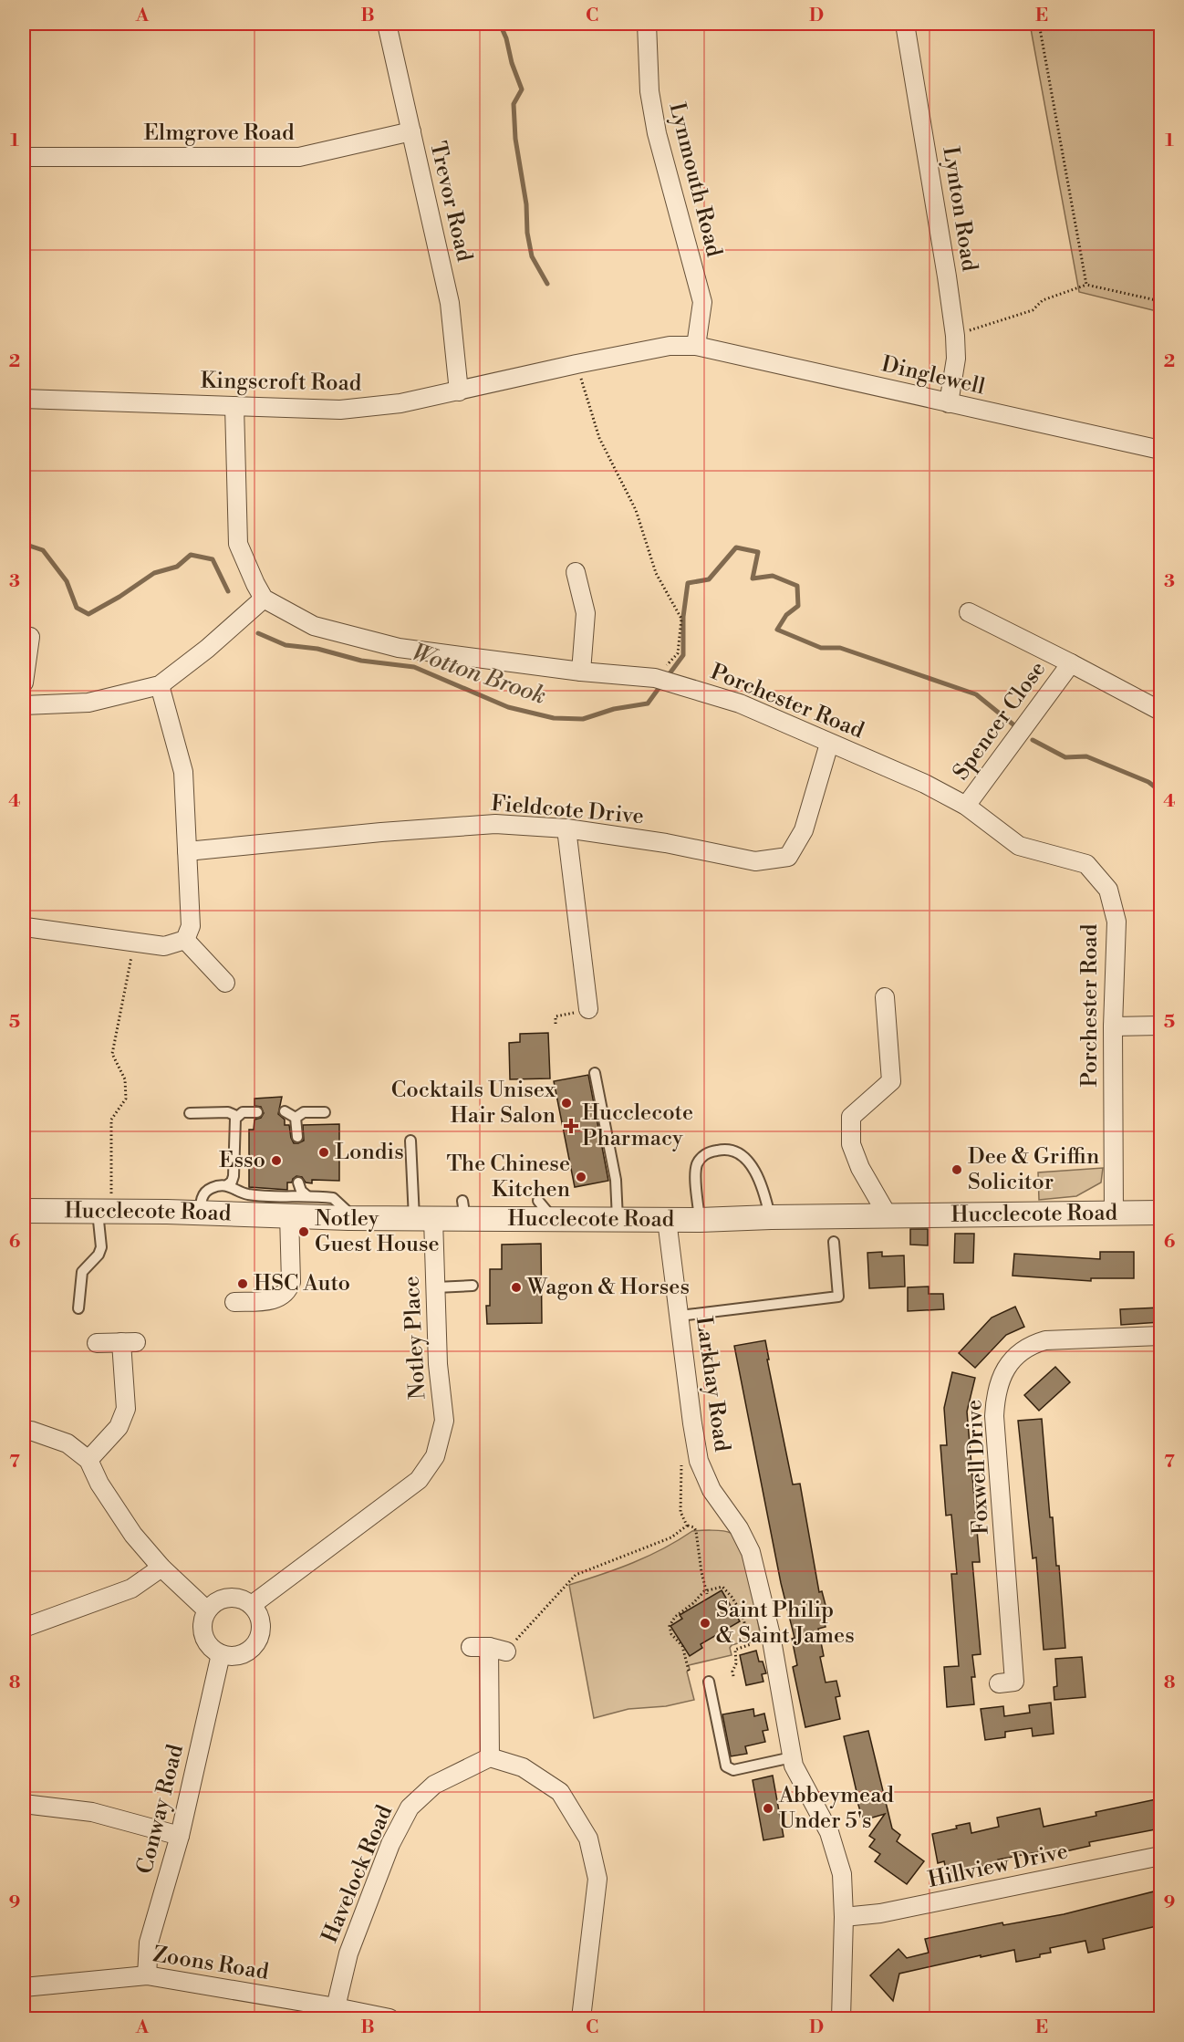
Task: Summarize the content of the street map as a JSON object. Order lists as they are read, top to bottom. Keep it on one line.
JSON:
{"streets":{"street":["Elmgrove Road","Lynmouth Road","Trevor Road","Lynton Road","Dinglewell","Kingscroft Road","Porchester Road","Spencer Close","Fieldcote Drive","Hucclecote Road","Notley Place","Larkhay Road","Foxwell Drive","Conway Road","Hillview Drive","Havelock Road","Zoons Road"]},"crossings":[["Elmgrove Road","Trevor Road"],["Lynmouth Road","Dinglewell"],["Lynmouth Road","Kingscroft Road"],["Trevor Road","Kingscroft Road"],["Lynton Road","Dinglewell"],["Dinglewell","Kingscroft Road"],["Porchester Road","Spencer Close"],["Porchester Road","Fieldcote Drive"],["Porchester Road","Hucclecote Road"],["Hucclecote Road","Notley Place"],["Hucclecote Road","Larkhay Road"],["Notley Place","Conway Road"],["Larkhay Road","Hillview Drive"],["Conway Road","Zoons Road"],["Havelock Road","Zoons Road"]],"water":["Wotton Brook"],"places":{"other":["Cocktails Unisex Hair Salon","Londis","Esso","Dee & Griffin Solicitor","The Chinese Kitchen","Notley Guest House","HSC Auto","Wagon & Horses","Saint Philip & Saint James","Abbeymead Under 5's"],"health":["Hucclecote Pharmacy"]},"grid":{"columns":["A","B","C","D","E"],"rows":["1","2","3","4","5","6","7","8","9"]}}
